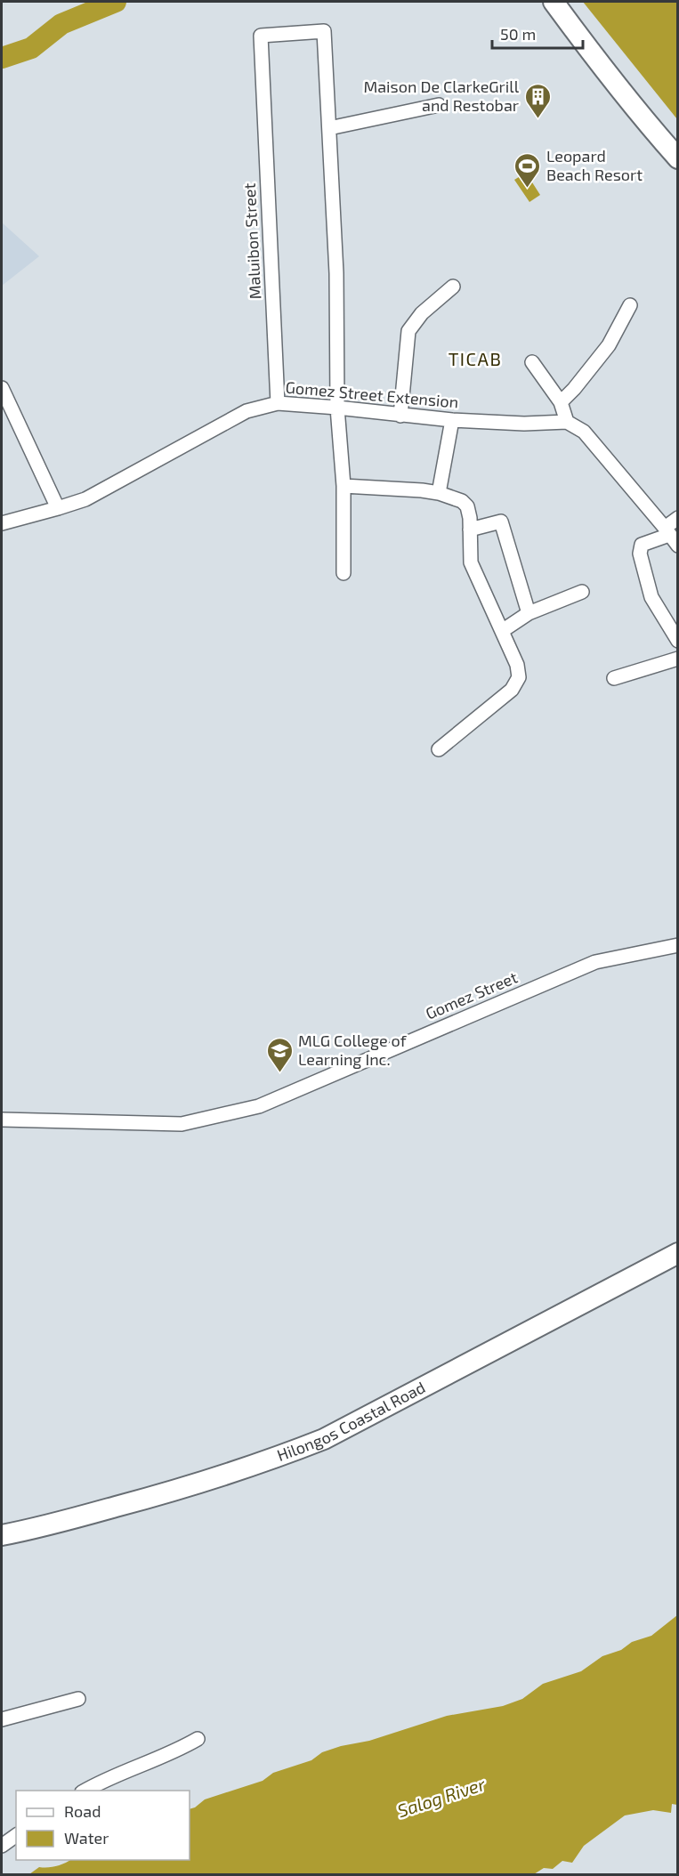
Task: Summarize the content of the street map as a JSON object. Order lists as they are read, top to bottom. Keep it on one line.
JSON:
{"streets":{"street":["Maluibon Street","Gomez Street Extension","Gomez Street","Hilongos Coastal Road"]},"crossings":[["Maluibon Street","Gomez Street Extension"]],"districts":["TICAB"],"water":["Salog River"],"places":{"building":["Maison De ClarkeGrill and Restobar"],"sports":["Leopard Beach Resort"],"school or university":["MLG College of Learning Inc."]},"legend":["Road","Water"],"scale_bar":"50 m"}
